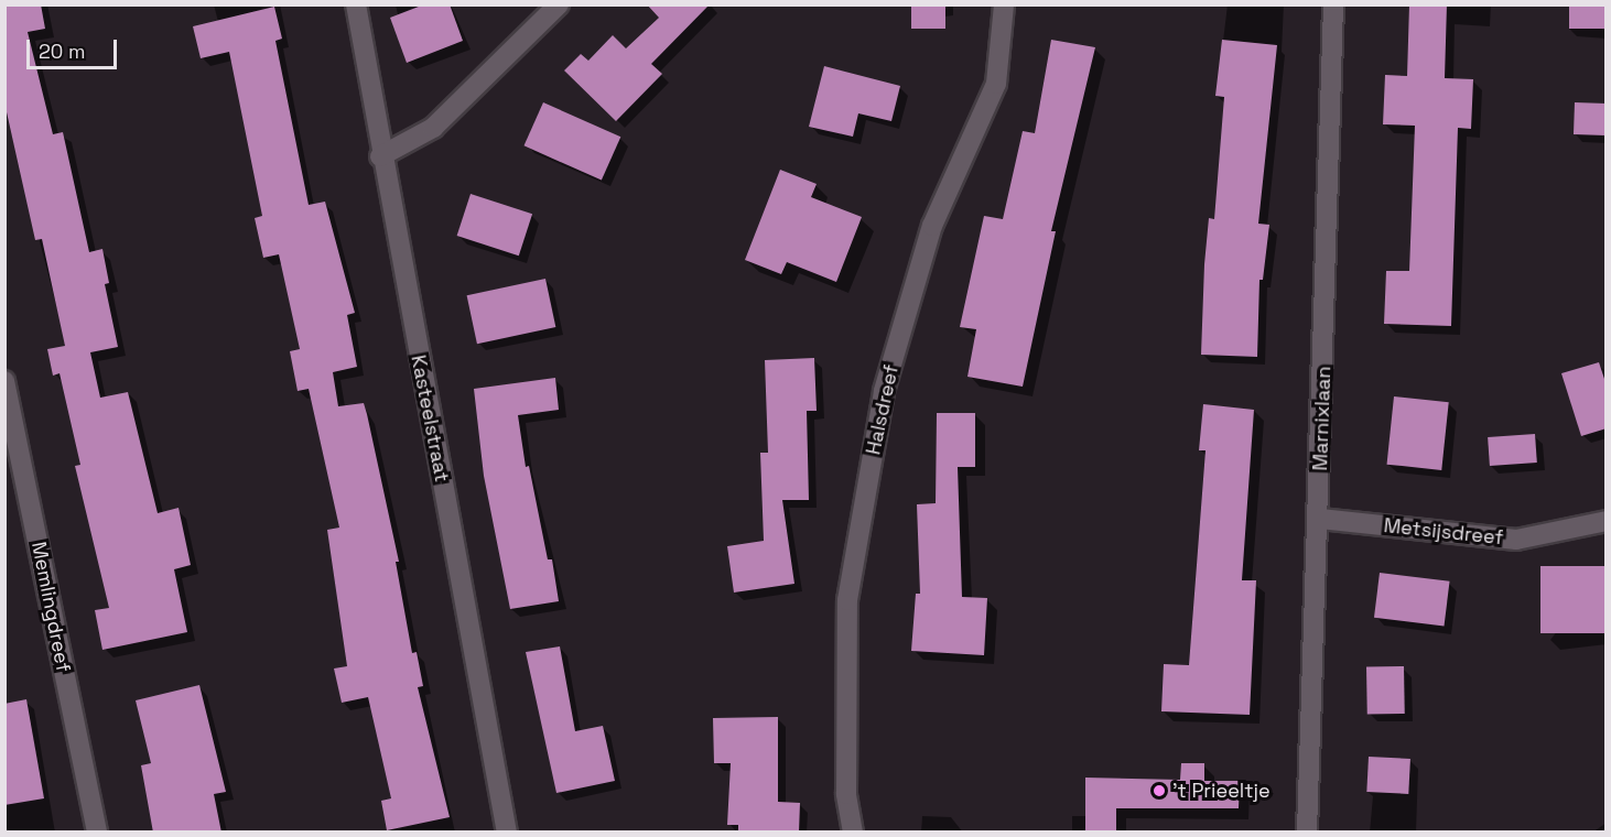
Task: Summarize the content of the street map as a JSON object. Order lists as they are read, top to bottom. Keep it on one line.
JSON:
{"streets":{"street":["Halsdreef","Kasteelstraat","Marnixlaan","Metsijsdreef","Memlingdreef"]},"crossings":[["Marnixlaan","Metsijsdreef"]],"places":["’t Prieeltje"],"scale_bar":"20 m"}
